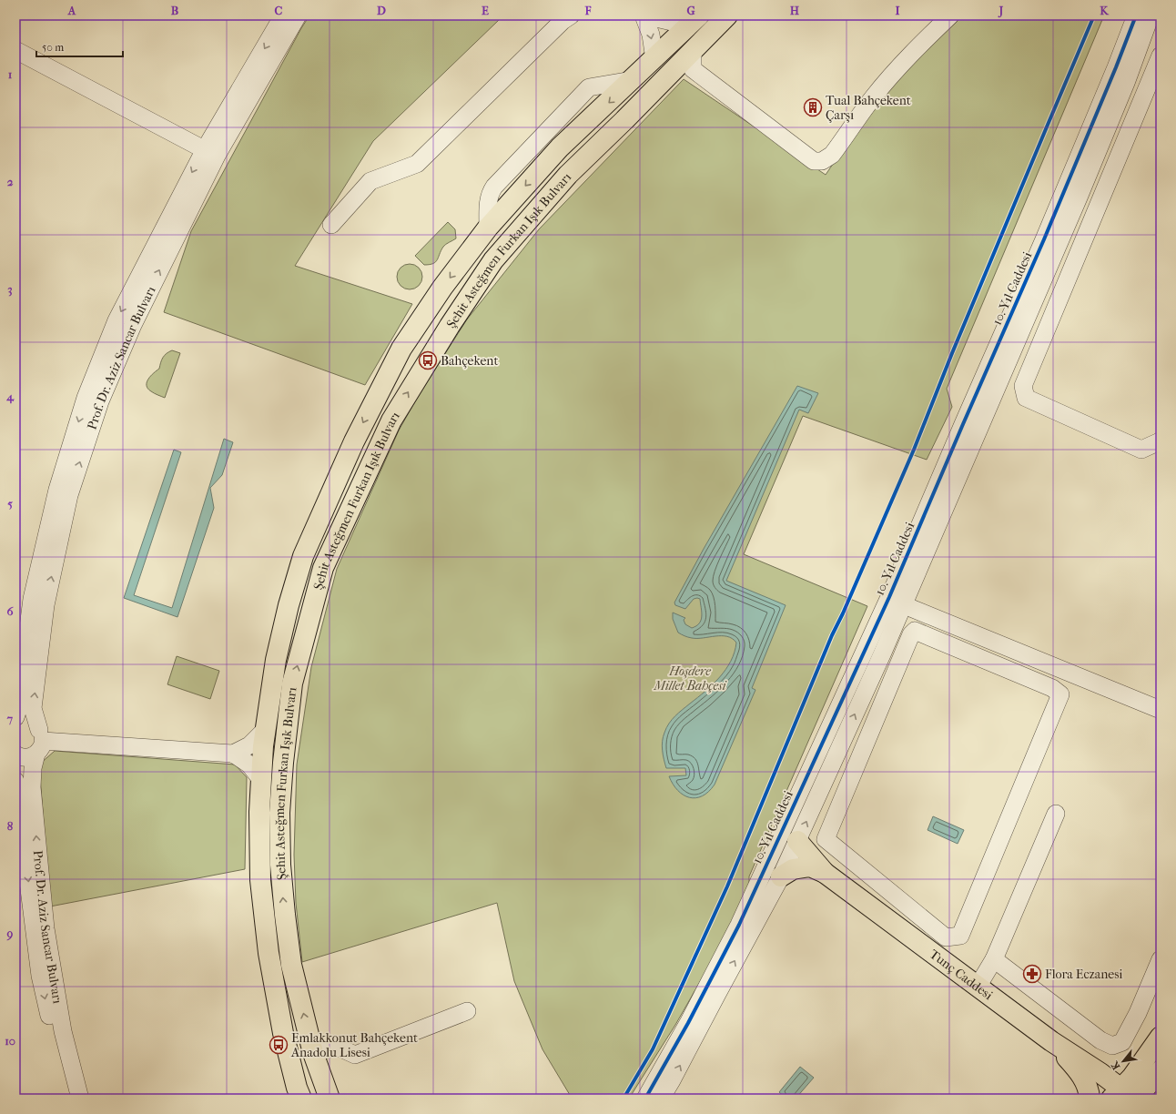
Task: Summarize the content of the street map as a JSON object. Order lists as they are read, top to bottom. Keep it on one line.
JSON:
{"streets":{"main road":["Şehit Asteğmen Furkan Işık Bulvarı","Tunç Caddesi"],"street":["10. Yıl Caddesi","Prof. Dr. Aziz Sancar Bulvarı"]},"crossings":[["10. Yıl Caddesi","Tunç Caddesi"]],"parks":["Hoşdere Millet Bahçesi"],"places":{"building":["Tual Bahçekent Çarşı"],"bus stop":["Bahçekent","Emlakkonut Bahçekent Anadolu Lisesi"],"pharmacy":["Flora Eczanesi"]},"scale_bar":"50 m","north":"bottom left","grid":{"columns":["A","B","C","D","E","F","G","H","I","J","K"],"rows":["1","2","3","4","5","6","7","8","9","10"]}}
